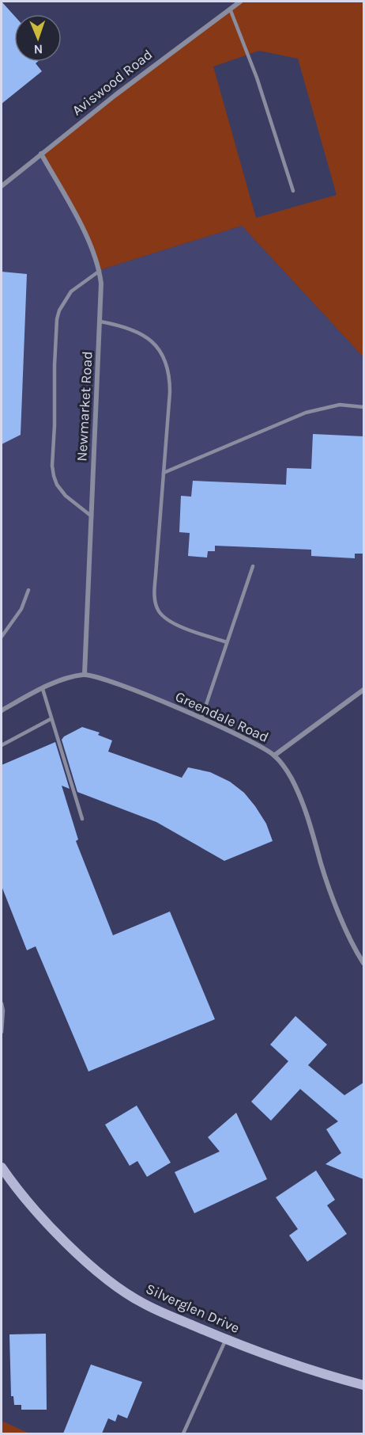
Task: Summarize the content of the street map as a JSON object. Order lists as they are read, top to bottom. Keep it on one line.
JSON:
{"streets":{"street":["Aviswood Road","Newmarket Road","Greendale Road","Silverglen Drive"]},"crossings":[["Aviswood Road","Newmarket Road"],["Newmarket Road","Greendale Road"]],"north":"bottom"}
